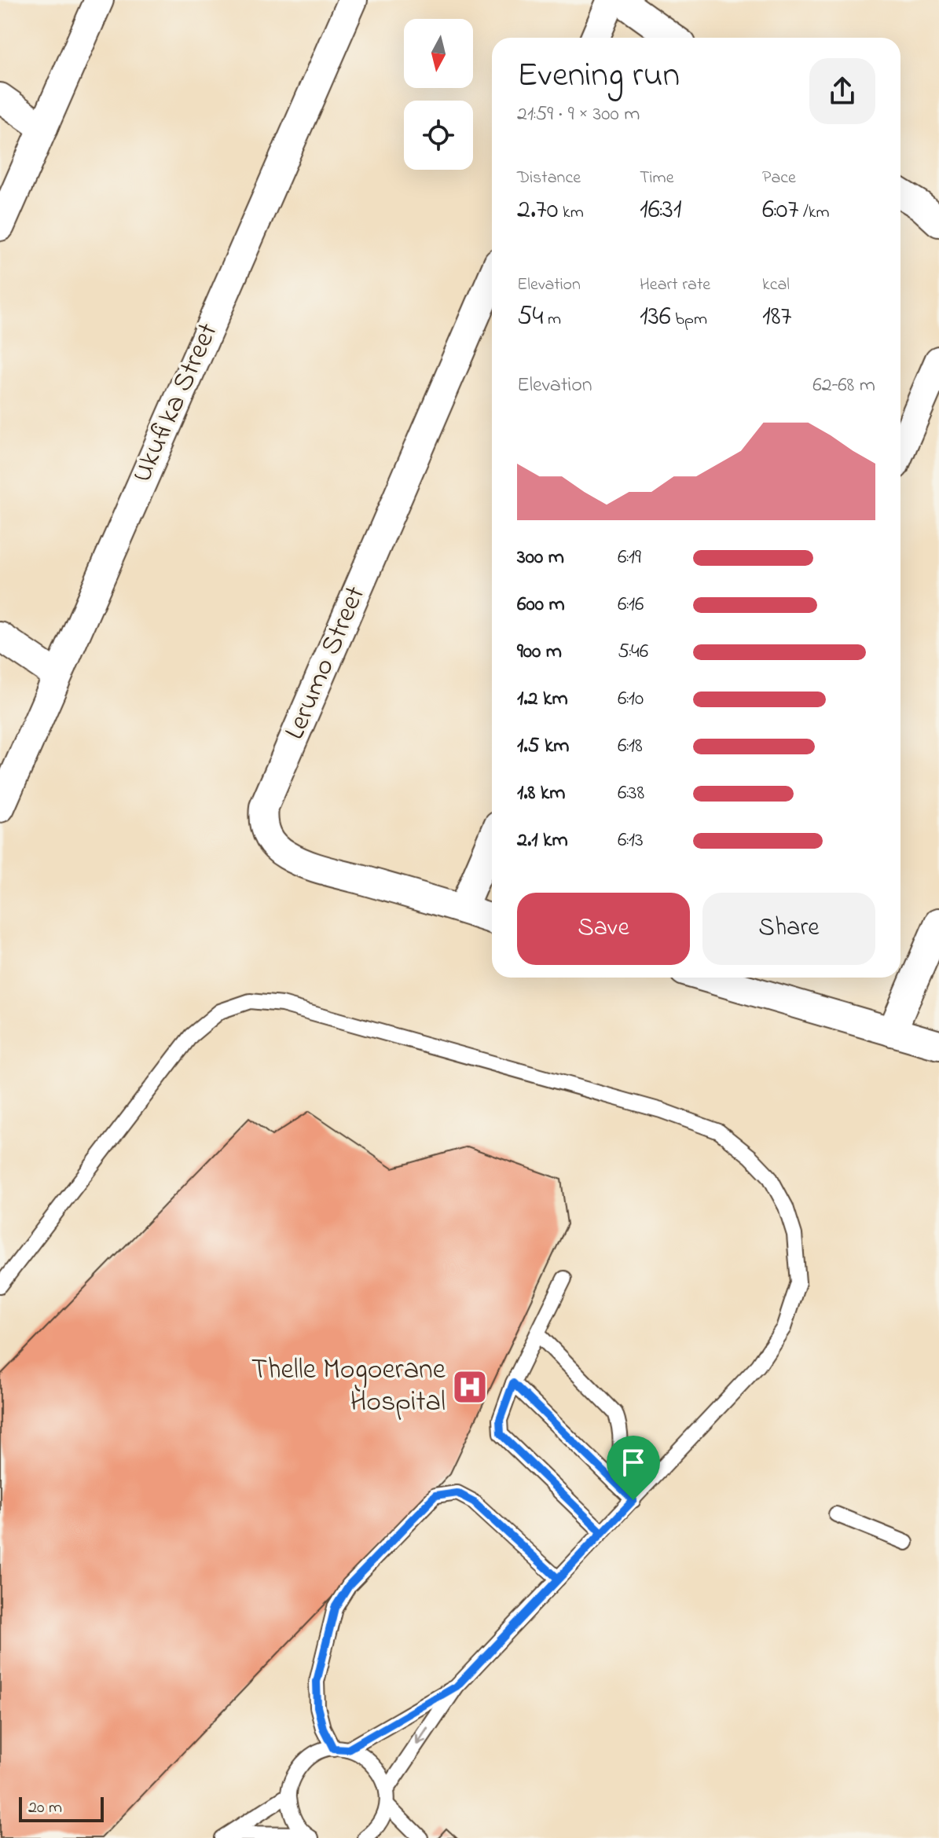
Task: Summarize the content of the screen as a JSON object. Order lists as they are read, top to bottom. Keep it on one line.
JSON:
{"streets":{"street":["Ukufika Street","Lerumo Street"]},"places":{"hospital":["Thelle Mogoerane Hospital"]},"scale_bar":"20 m","north":"bottom","page":{"heading":["Evening run","21:59 · 9 × 300 m"],"stats":[["Distance","2.70 km"],["Time","16:31"],["Pace","6:07 /km"],["Elevation","54 m"],["Heart rate","136 bpm"],["kcal","187"]],"chart":["Elevation","62–68 m"],"list":[{"name":"300 m","note":"6:19"},{"name":"600 m","note":"6:16"},{"name":"900 m","note":"5:46"},{"name":"1.2 km","note":"6:10"},{"name":"1.5 km","note":"6:18"},{"name":"1.8 km","note":"6:38"},{"name":"2.1 km","note":"6:13"}],"buttons":["Save","Share"],"scale":"20 m"}}
